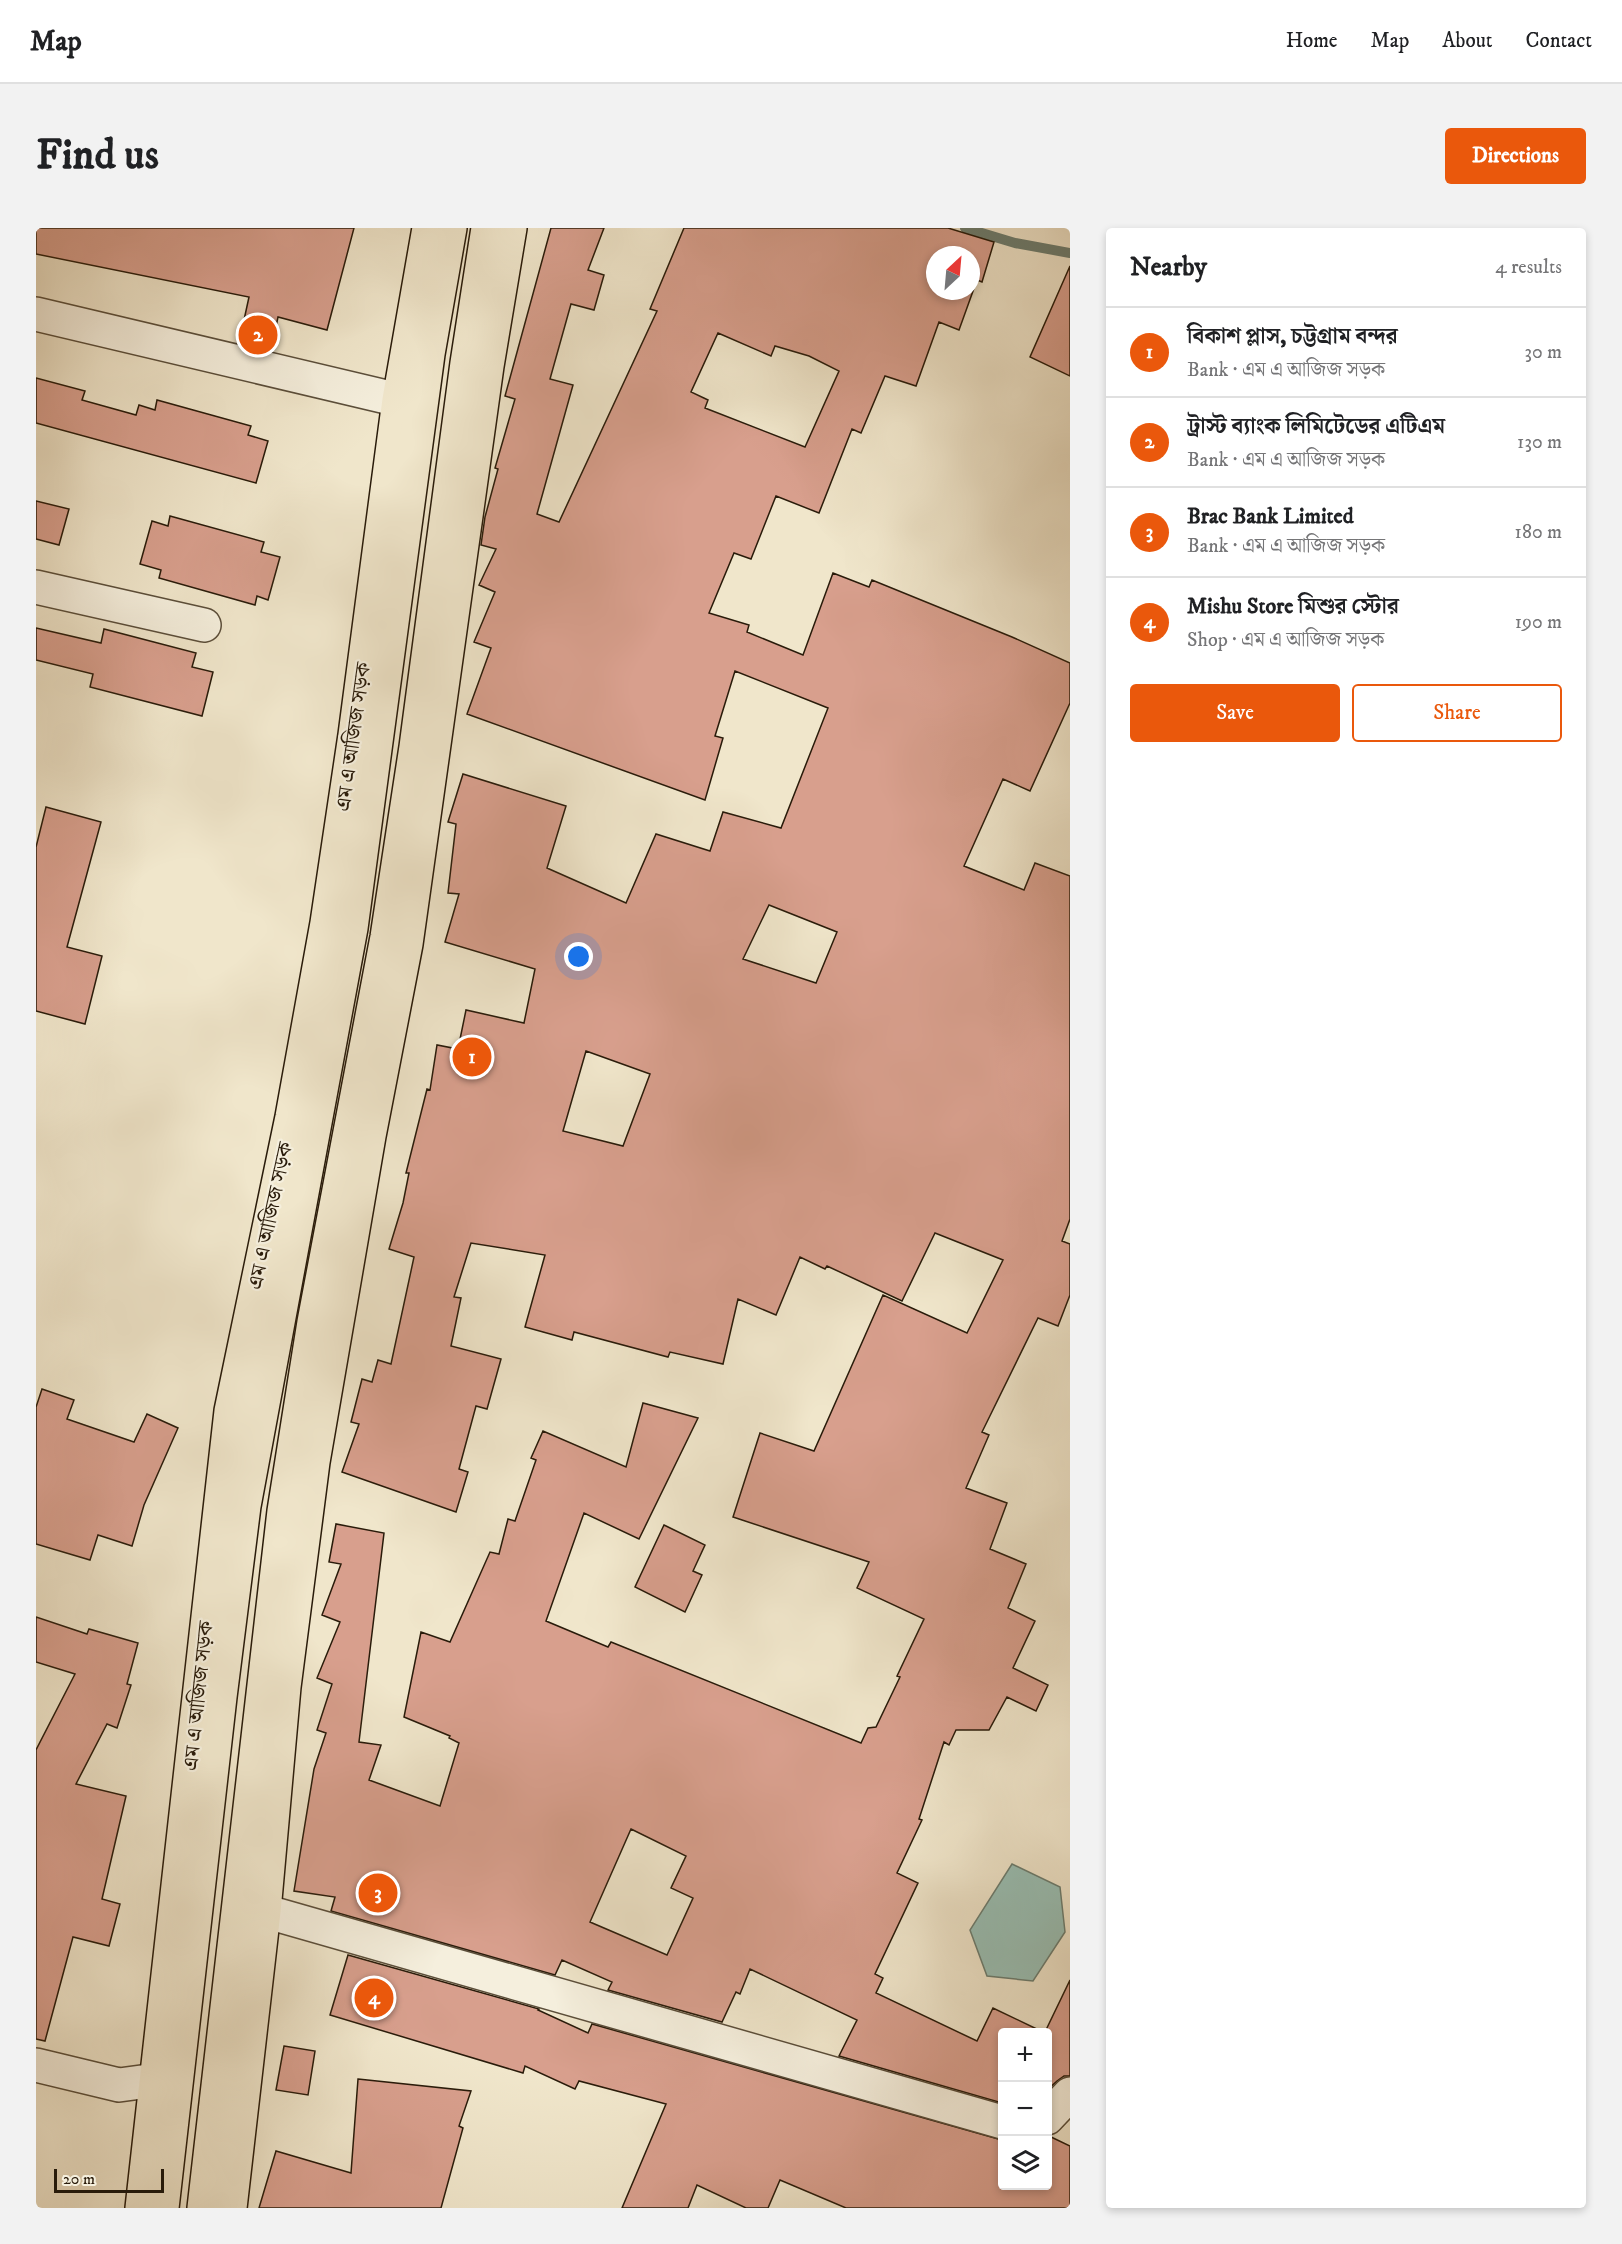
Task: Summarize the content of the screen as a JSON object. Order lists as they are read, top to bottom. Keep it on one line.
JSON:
{"streets":{"main road":["এম এ আজিজ সড়ক"]},"scale_bar":"20 m","north":"top right","page":{"header":"Map","nav":["Home","Map","About","Contact"],"buttons":["Directions",["Save","Share"]],"title":"Find us","heading":["Nearby","4 results"],"list":[{"mark":"1","name":"বিকাশ প্লাস, চট্টগ্রাম বন্দর","note":"Bank · এম এ আজিজ সড়ক","value":"30 m"},{"mark":"2","name":"ট্রাস্ট ব্যাংক লিমিটেডের এটিএম","note":"Bank · এম এ আজিজ সড়ক","value":"130 m"},{"mark":"3","name":"Brac Bank Limited","note":"Bank · এম এ আজিজ সড়ক","value":"180 m"},{"mark":"4","name":"Mishu Store মিশুর স্টোর","note":"Shop · এম এ আজিজ সড়ক","value":"190 m"}],"pins":["2","1","3","4"],"map_buttons":["+","−"],"scale":"20 m"}}
